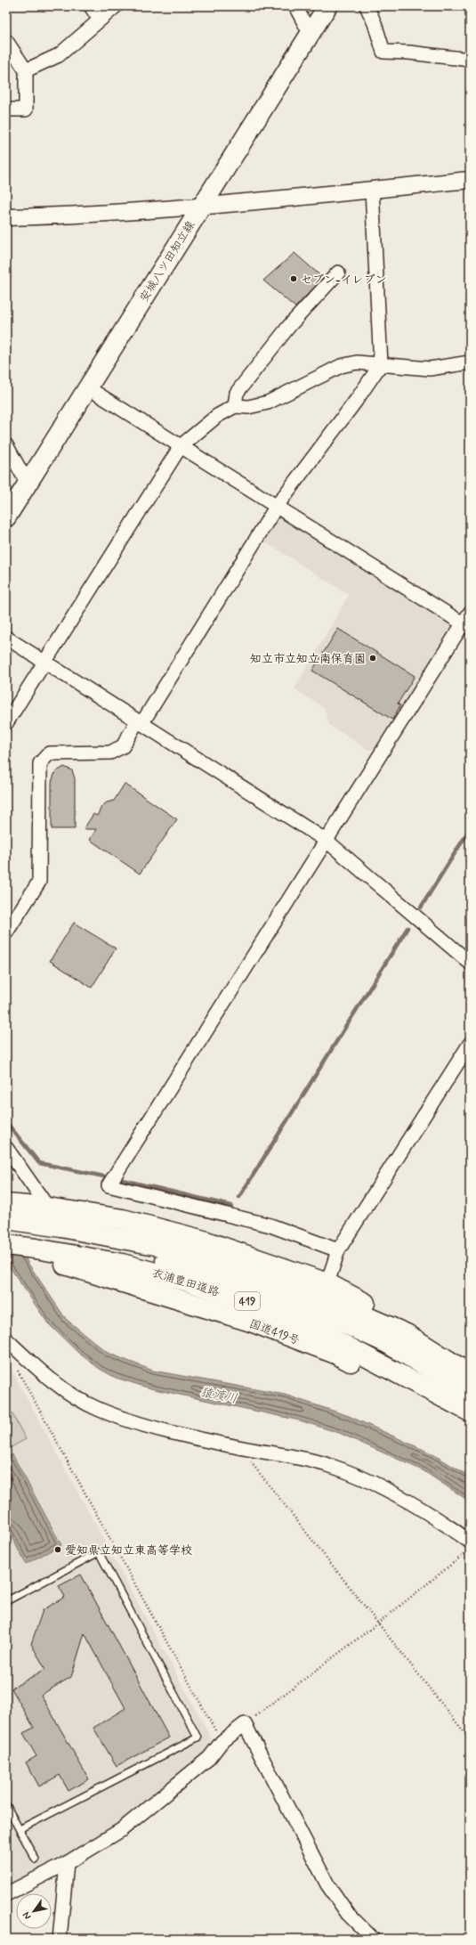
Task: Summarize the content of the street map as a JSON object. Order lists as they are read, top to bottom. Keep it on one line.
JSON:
{"streets":{"highway":["衣浦豊田道路","419","国道419号"],"main road":["安城八ツ田知立線"]},"water":["猿渡川"],"places":["セブン-イレブン","知立市立知立南保育園","愛知県立知立東高等学校"],"north":"bottom left"}
